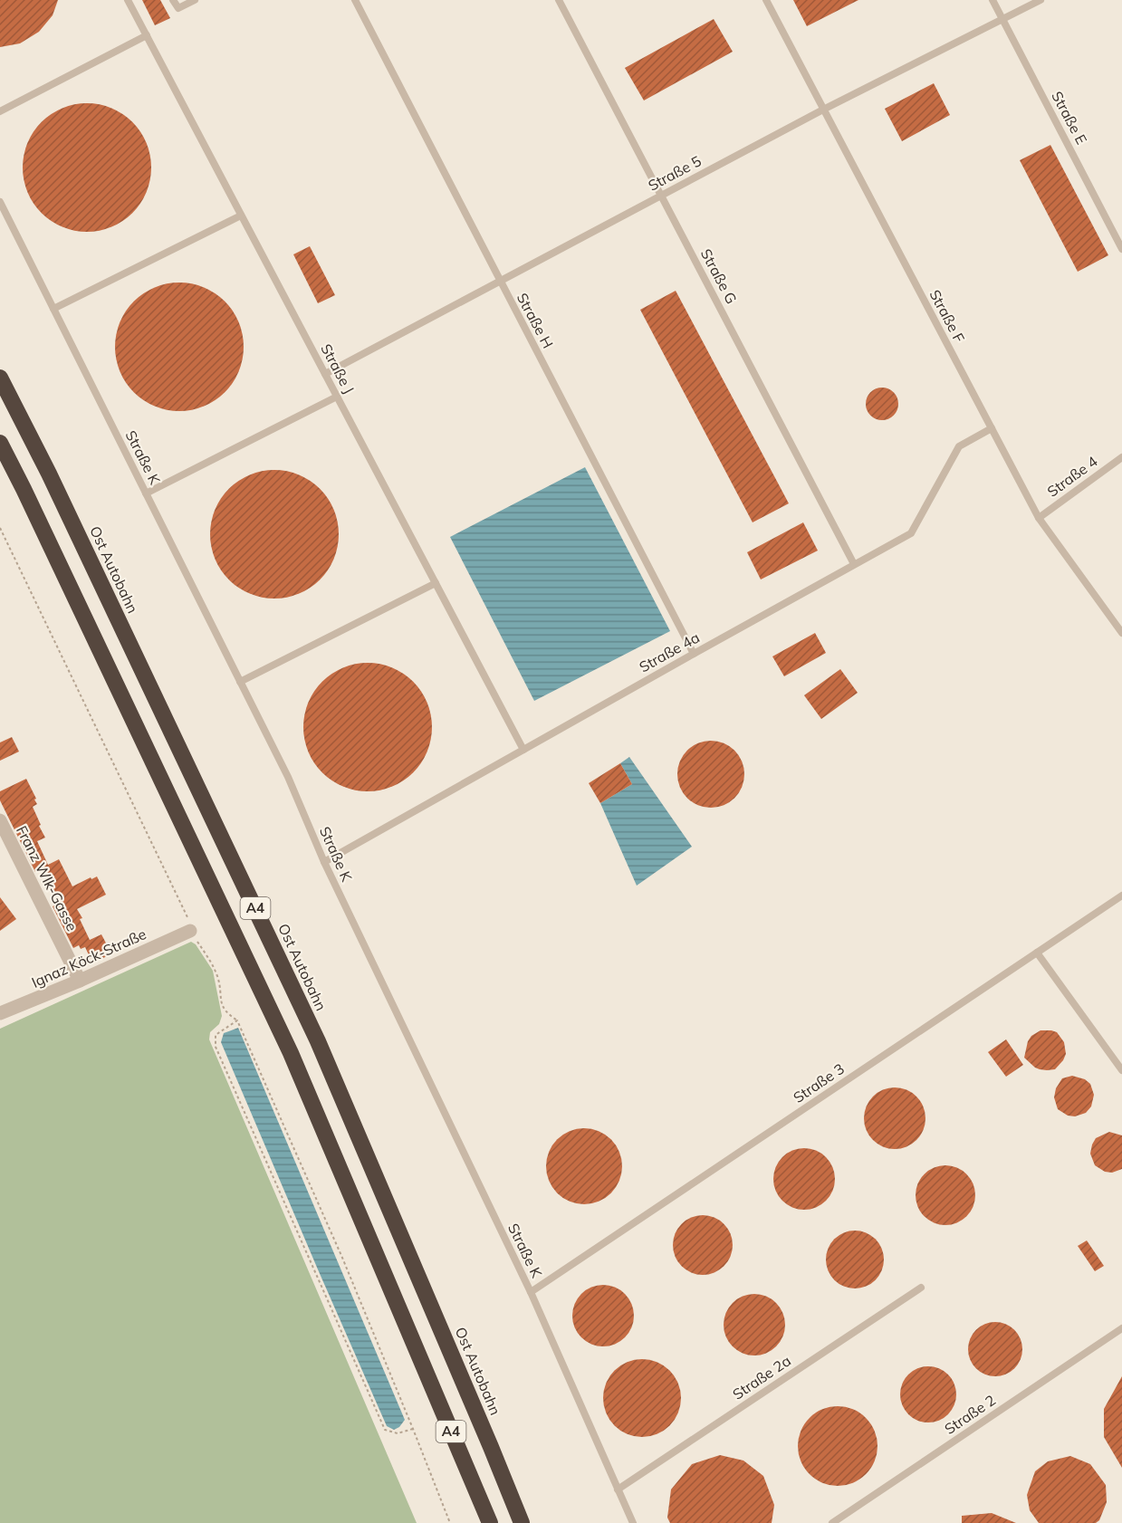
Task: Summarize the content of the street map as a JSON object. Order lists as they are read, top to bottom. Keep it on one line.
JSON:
{"streets":{"highway":["Ost Autobahn","A4"],"street":["Franz Wlk-Gasse","Ignaz Köck-Straße"],"lane":["Straße E","Straße 5","Straße G","Straße F","Straße H","Straße J","Straße K","Straße 4","Straße 4a","Straße 3","Straße 2a","Straße 2"]},"crossings":[["Straße E","Straße 5"],["Straße 5","Straße G"],["Straße 5","Straße F"],["Straße 5","Straße H"],["Straße 5","Straße J"],["Straße G","Straße 4a"],["Straße F","Straße 4"],["Straße F","Straße 4a"],["Straße H","Straße 4a"],["Straße J","Straße 4a"],["Straße K","Straße 4a"],["Straße K","Straße 3"],["Straße K","Straße 2a"],["Franz Wlk-Gasse","Ignaz Köck-Straße"]]}
